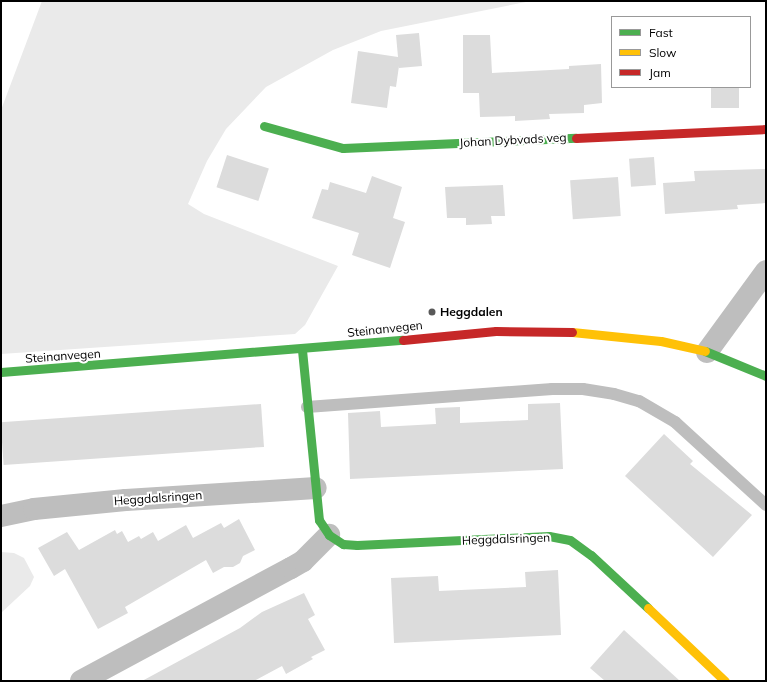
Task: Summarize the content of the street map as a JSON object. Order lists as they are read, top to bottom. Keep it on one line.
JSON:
{"streets":{"street":["Johan Dybvads veg","Steinanvegen","Heggdalsringen"]},"places":["Heggdalen"],"legend":["Fast","Slow","Jam"]}
